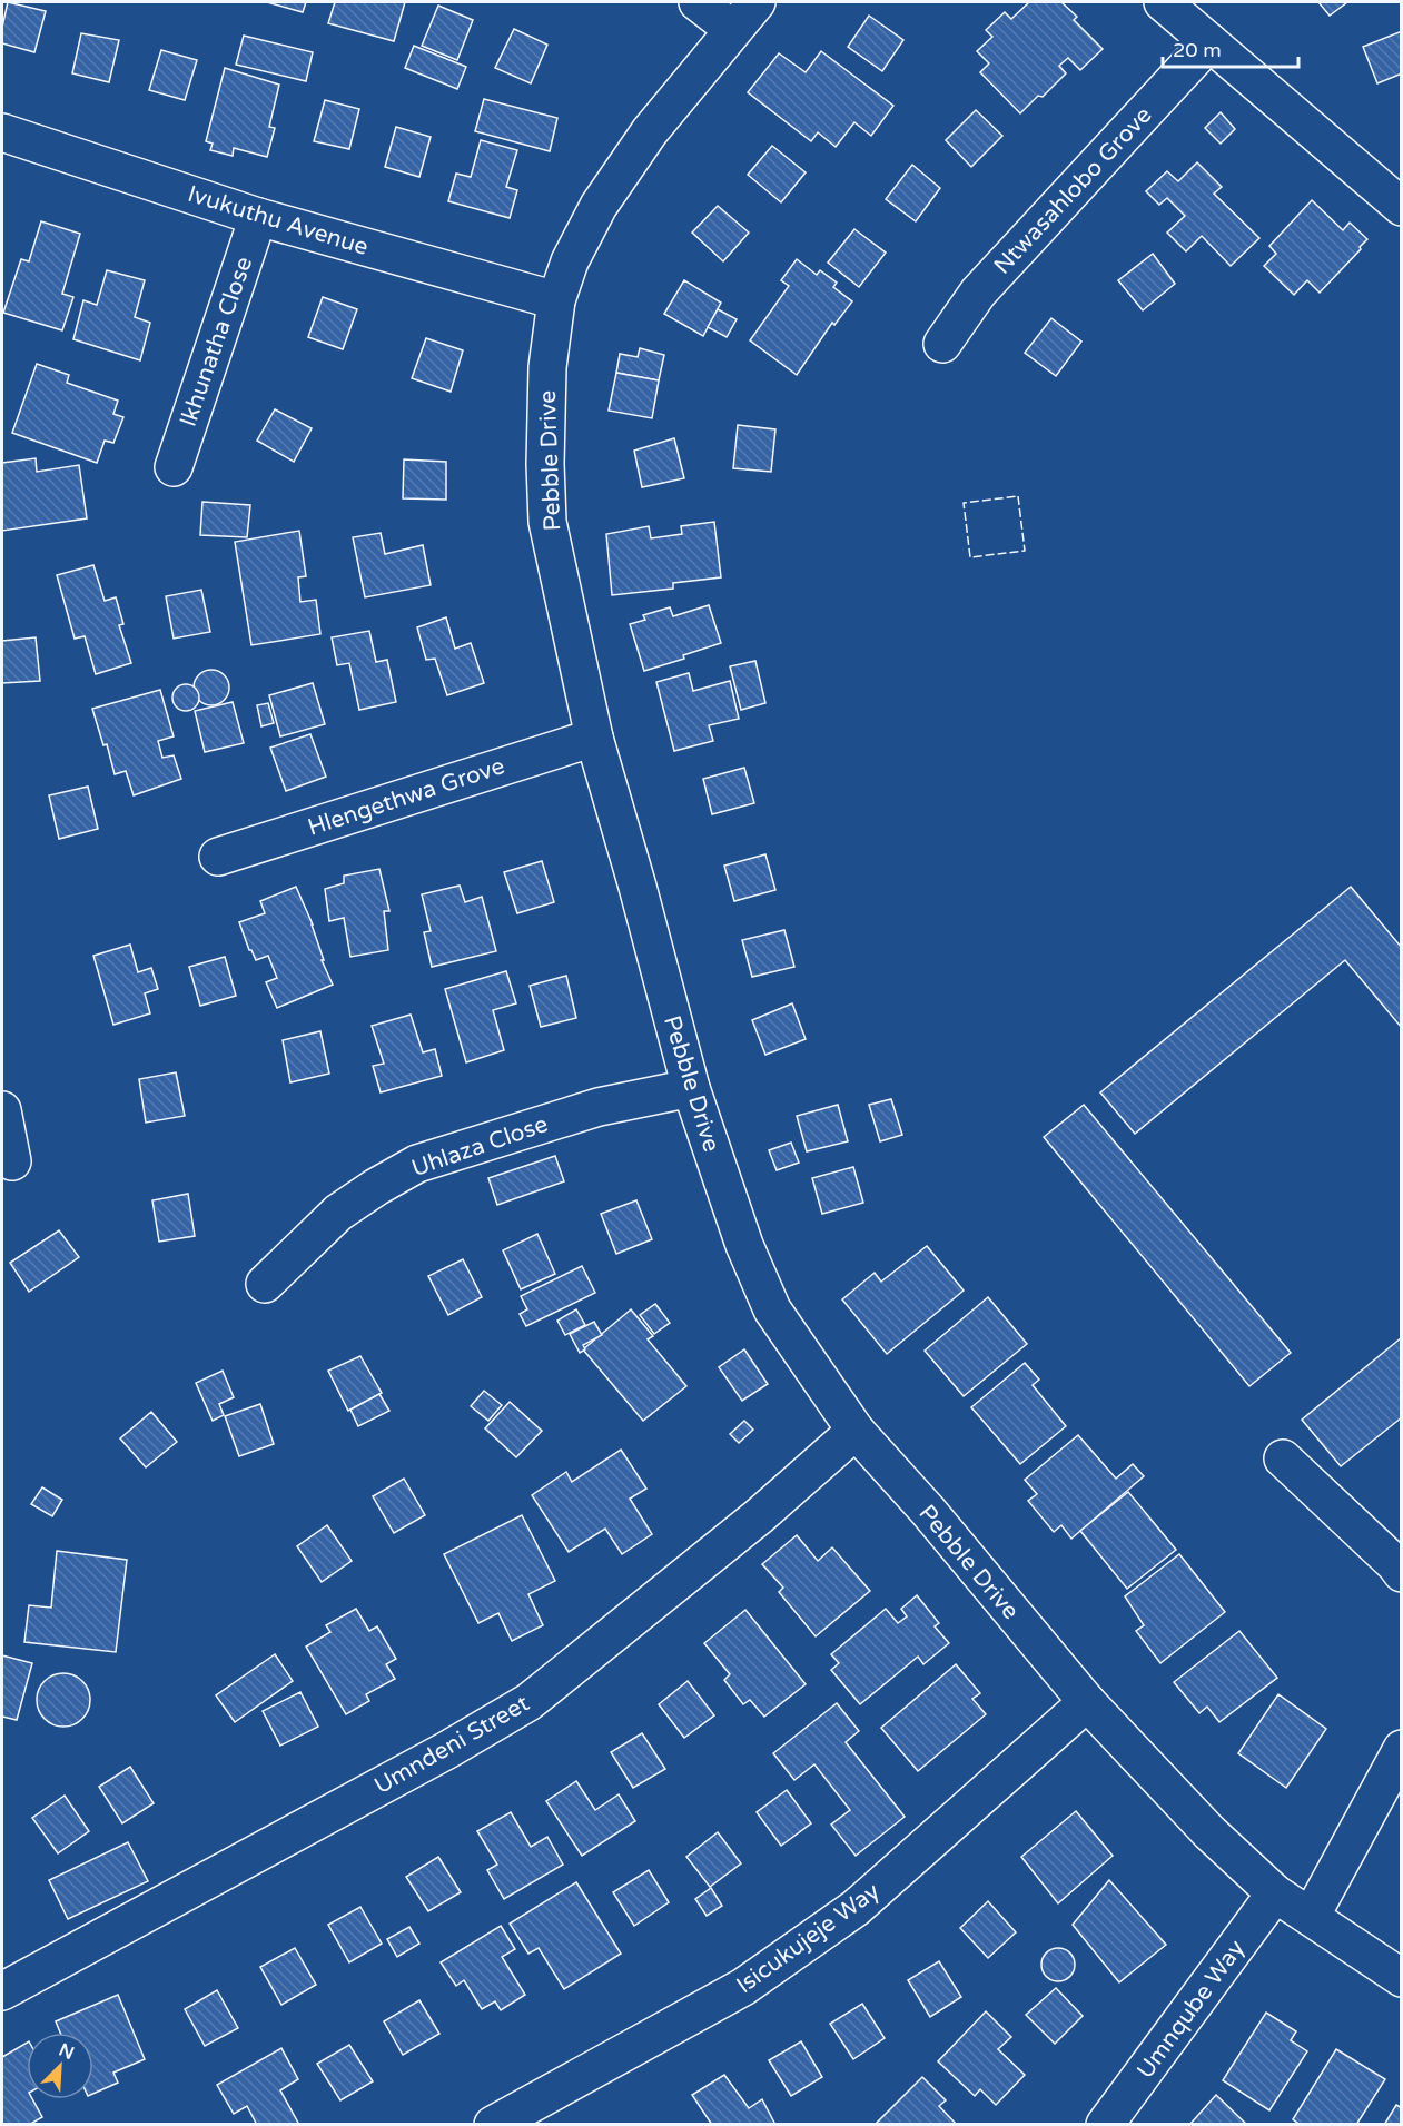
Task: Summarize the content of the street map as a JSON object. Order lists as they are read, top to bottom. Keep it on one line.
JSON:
{"streets":{"street":["Ntwasahlobo Grove","Ivukuthu Avenue","Ikhunatha Close","Pebble Drive","Hlengethwa Grove","Uhlaza Close","Umndeni Street","Isicukujeje Way","Umnqube Way"]},"crossings":[["Ivukuthu Avenue","Ikhunatha Close"],["Ivukuthu Avenue","Pebble Drive"],["Pebble Drive","Hlengethwa Grove"],["Pebble Drive","Uhlaza Close"],["Pebble Drive","Umndeni Street"],["Pebble Drive","Isicukujeje Way"],["Pebble Drive","Umnqube Way"]],"scale_bar":"20 m","north":"top right"}
